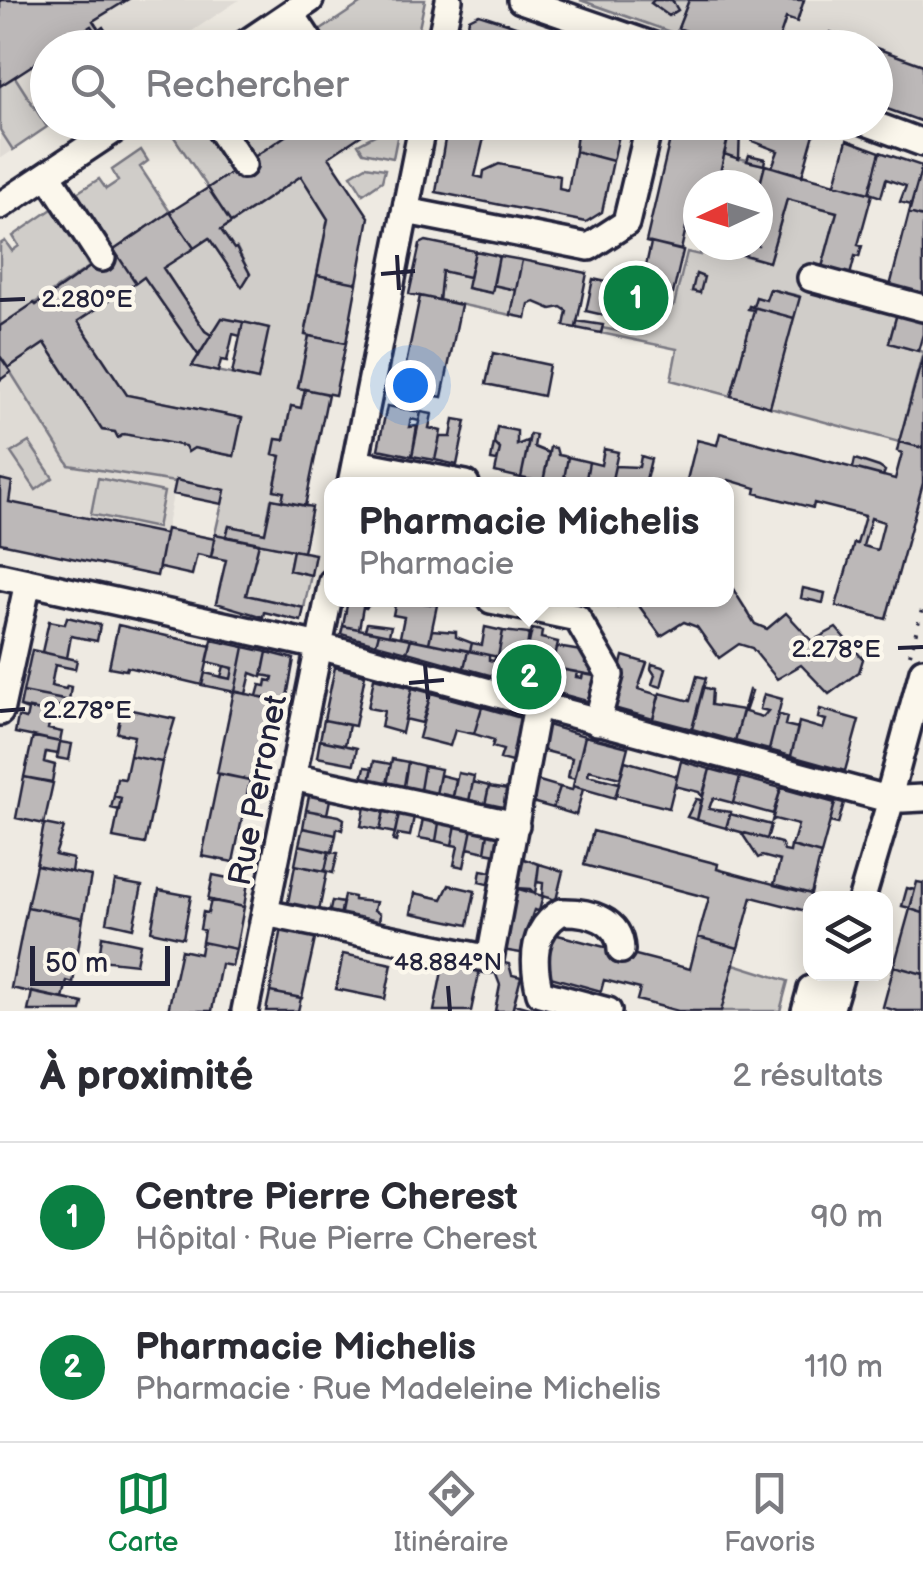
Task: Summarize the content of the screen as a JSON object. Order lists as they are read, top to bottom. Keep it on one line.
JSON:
{"streets":{"street":["Rue Perronet"]},"scale_bar":"50 m","north":"left","page":{"search":"Rechercher","pins":["1","2"],"popup":["Pharmacie Michelis","Pharmacie"],"scale":"50 m","heading":["À proximité","2 résultats"],"list":[{"mark":"1","name":"Centre Pierre Cherest","note":"Hôpital · Rue Pierre Cherest","value":"90 m"},{"mark":"2","name":"Pharmacie Michelis","note":"Pharmacie · Rue Madeleine Michelis","value":"110 m"}],"nav":["Carte","Itinéraire","Favoris"]},"coordinates":["2.280°E","2.278°E","48.884°N"]}
